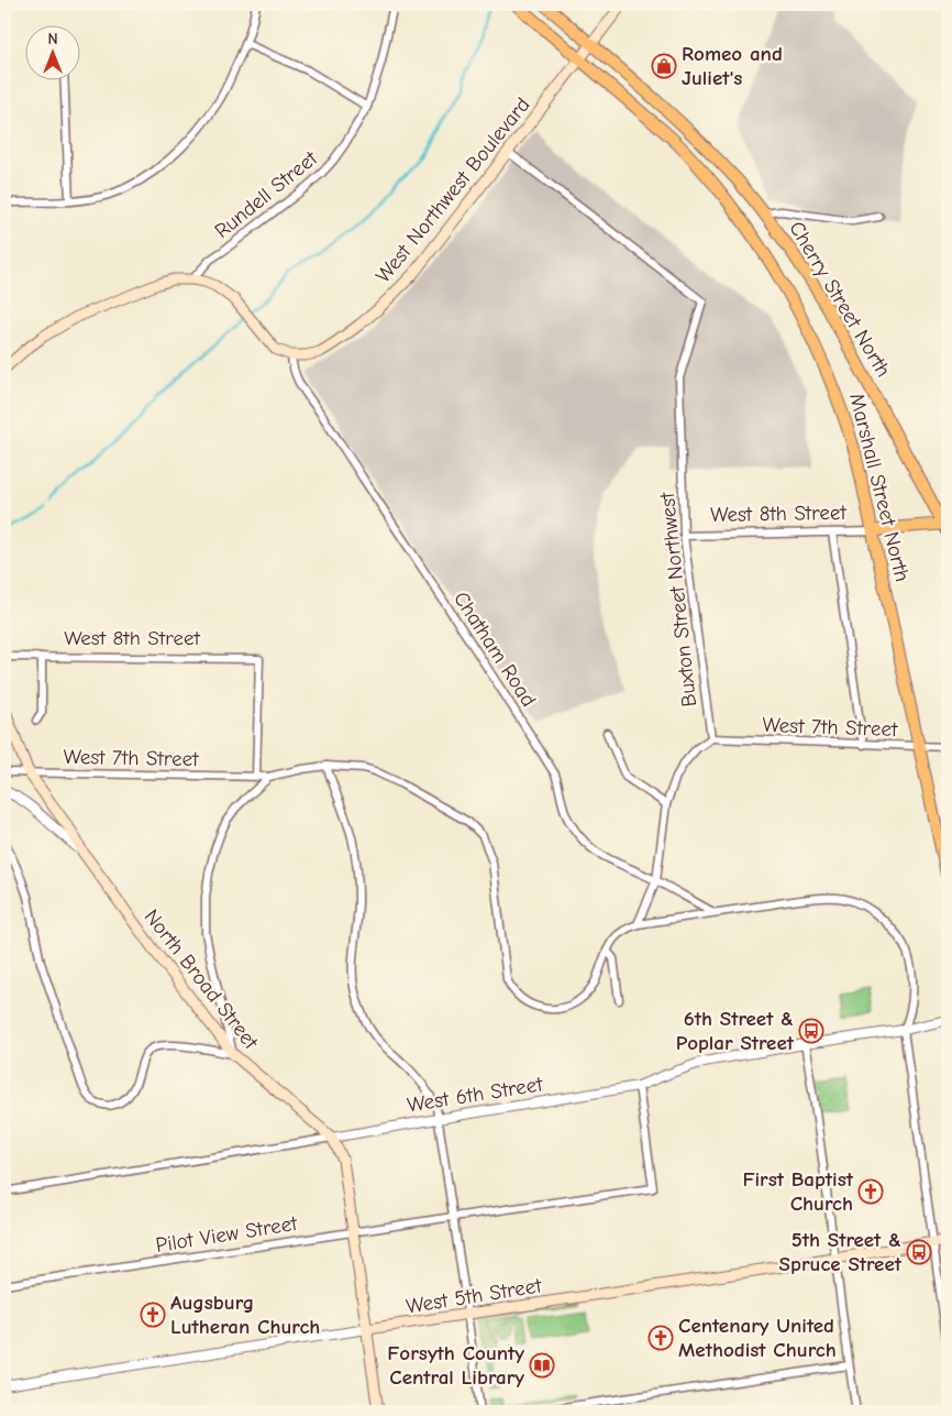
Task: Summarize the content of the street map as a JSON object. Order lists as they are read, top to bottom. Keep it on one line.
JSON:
{"streets":{"main road":["West Northwest Boulevard","Cherry Street North","Marshall Street North","West 8th Street","North Broad Street","West 5th Street"],"street":["Rundell Street","Buxton Street Northwest","Chatham Road","West 7th Street","West 6th Street","Pilot View Street"]},"crossings":[["West Northwest Boulevard","Cherry Street North"],["West Northwest Boulevard","Marshall Street North"],["West Northwest Boulevard","Buxton Street Northwest"],["West Northwest Boulevard","Chatham Road"],["Cherry Street North","West 8th Street"],["Marshall Street North","West 8th Street"],["Marshall Street North","West 7th Street"],["West 8th Street","Buxton Street Northwest"],["West 8th Street","West 7th Street"],["Buxton Street Northwest","West 7th Street"],["West 7th Street","North Broad Street"],["North Broad Street","West 6th Street"],["North Broad Street","Pilot View Street"],["North Broad Street","West 5th Street"],["West 6th Street","Pilot View Street"]],"places":{"shop":["Romeo and Juliet's"],"bus stop":["6th Street & Poplar Street","5th Street & Spruce Street"],"church":["First Baptist Church","Augsburg Lutheran Church","Centenary United Methodist Church"],"library":["Forsyth County Central Library"]},"north":"top"}
